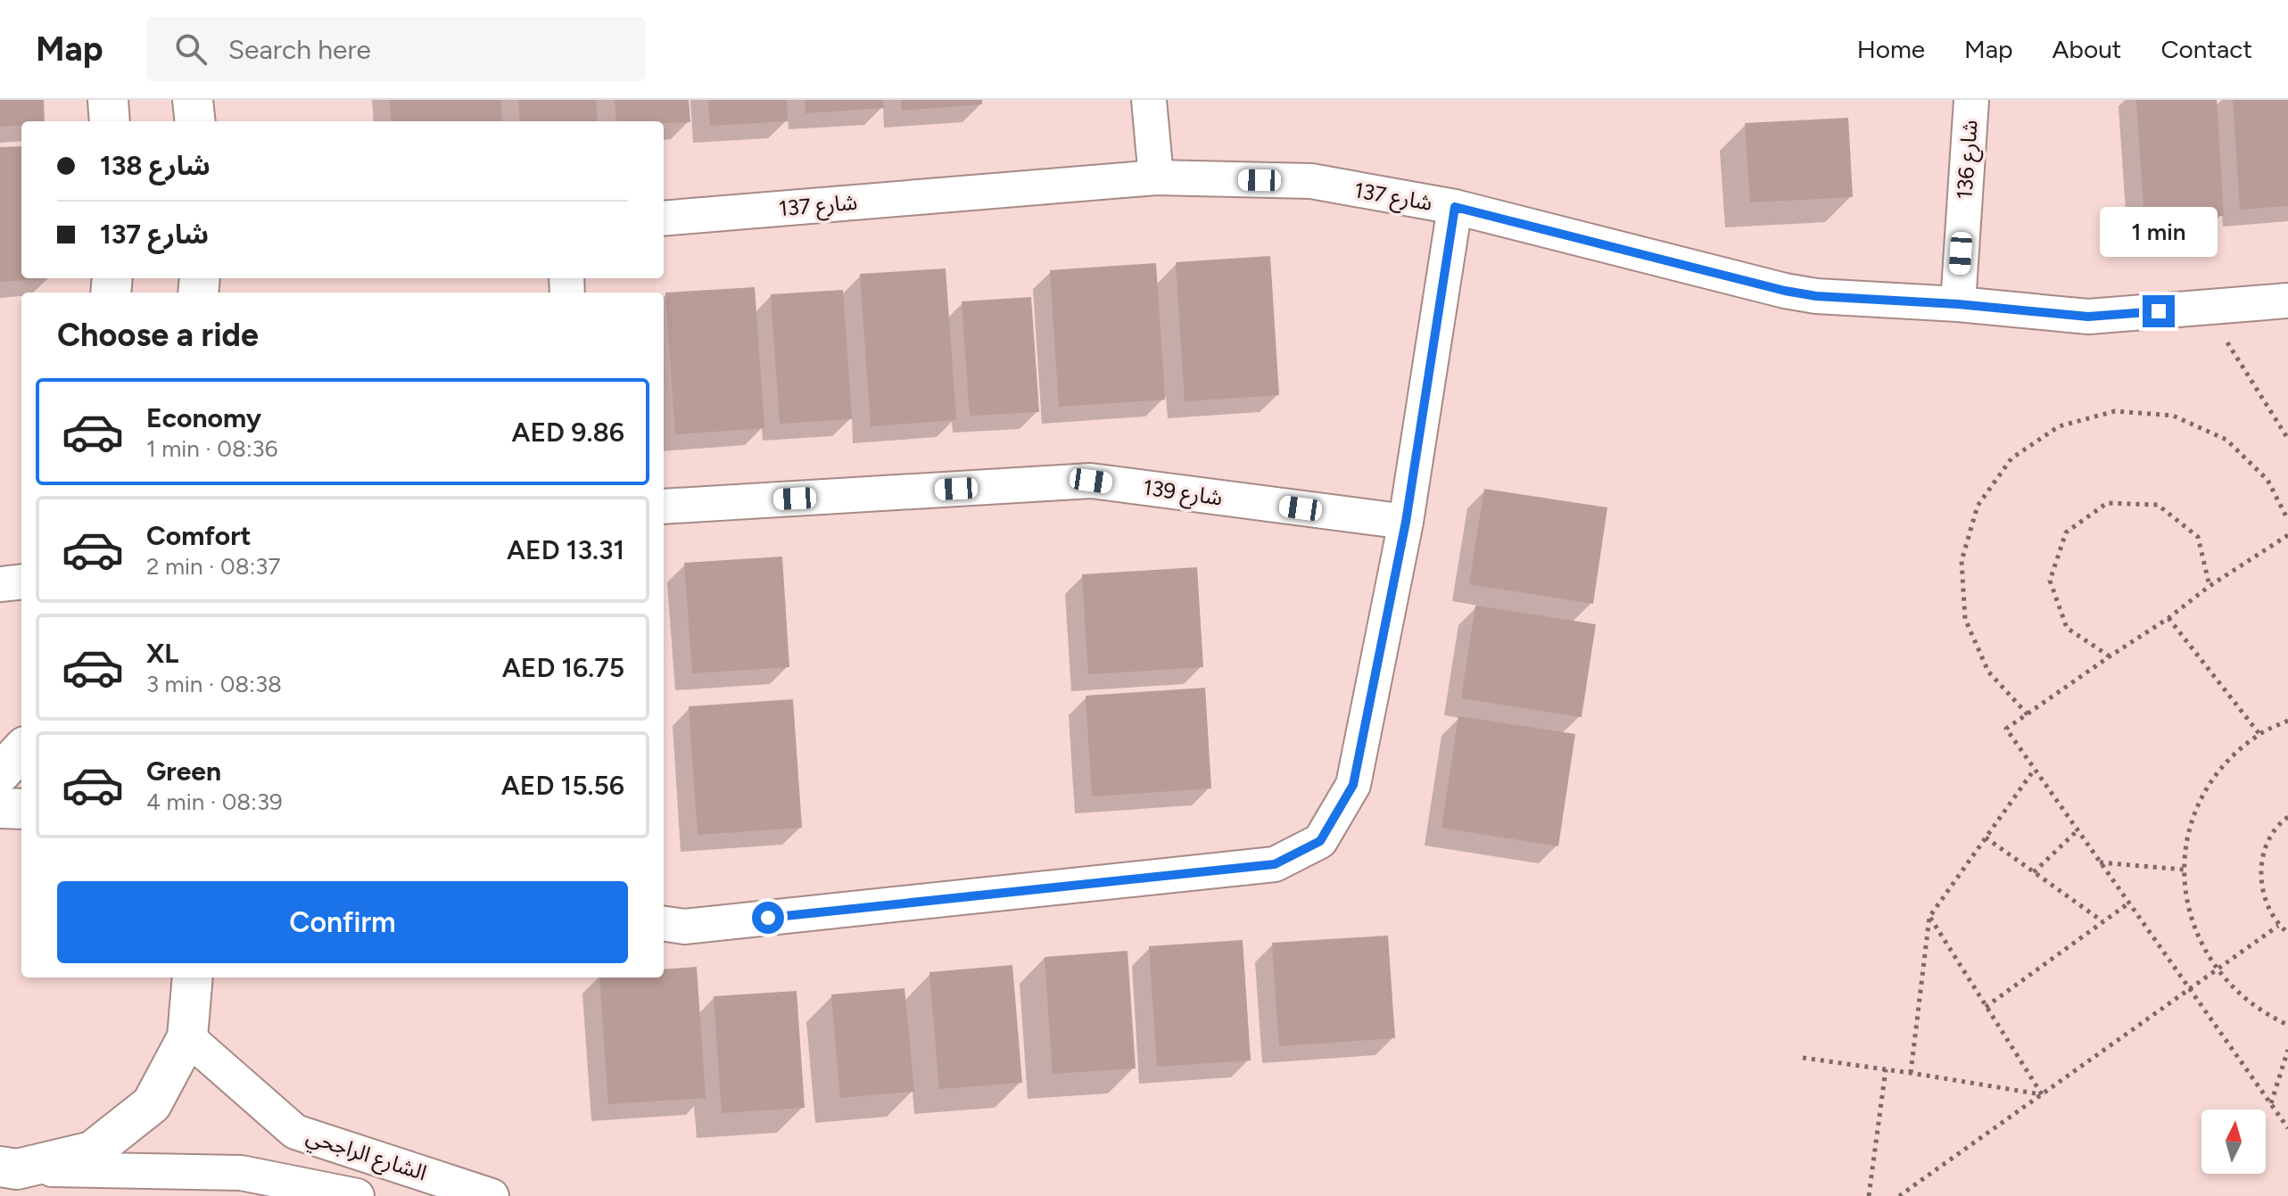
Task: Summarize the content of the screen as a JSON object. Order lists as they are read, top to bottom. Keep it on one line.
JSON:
{"streets":{"street":["شارع 136","شارع 137","شارع 139","الشارع الراجحي"]},"crossings":[["شارع 136","شارع 137"]],"north":"top","page":{"header":"Map","search":"Search here","nav":["Home","Map","About","Contact"],"banner":["شارع 138","شارع 137"],"bubble":"1 min","heading":"Choose a ride","list":[{"name":"Economy","note":"1 min · 08:36","value":"AED 9.86"},{"name":"Comfort","note":"2 min · 08:37","value":"AED 13.31"},{"name":"XL","note":"3 min · 08:38","value":"AED 16.75"},{"name":"Green","note":"4 min · 08:39","value":"AED 15.56"}],"buttons":"Confirm"}}
